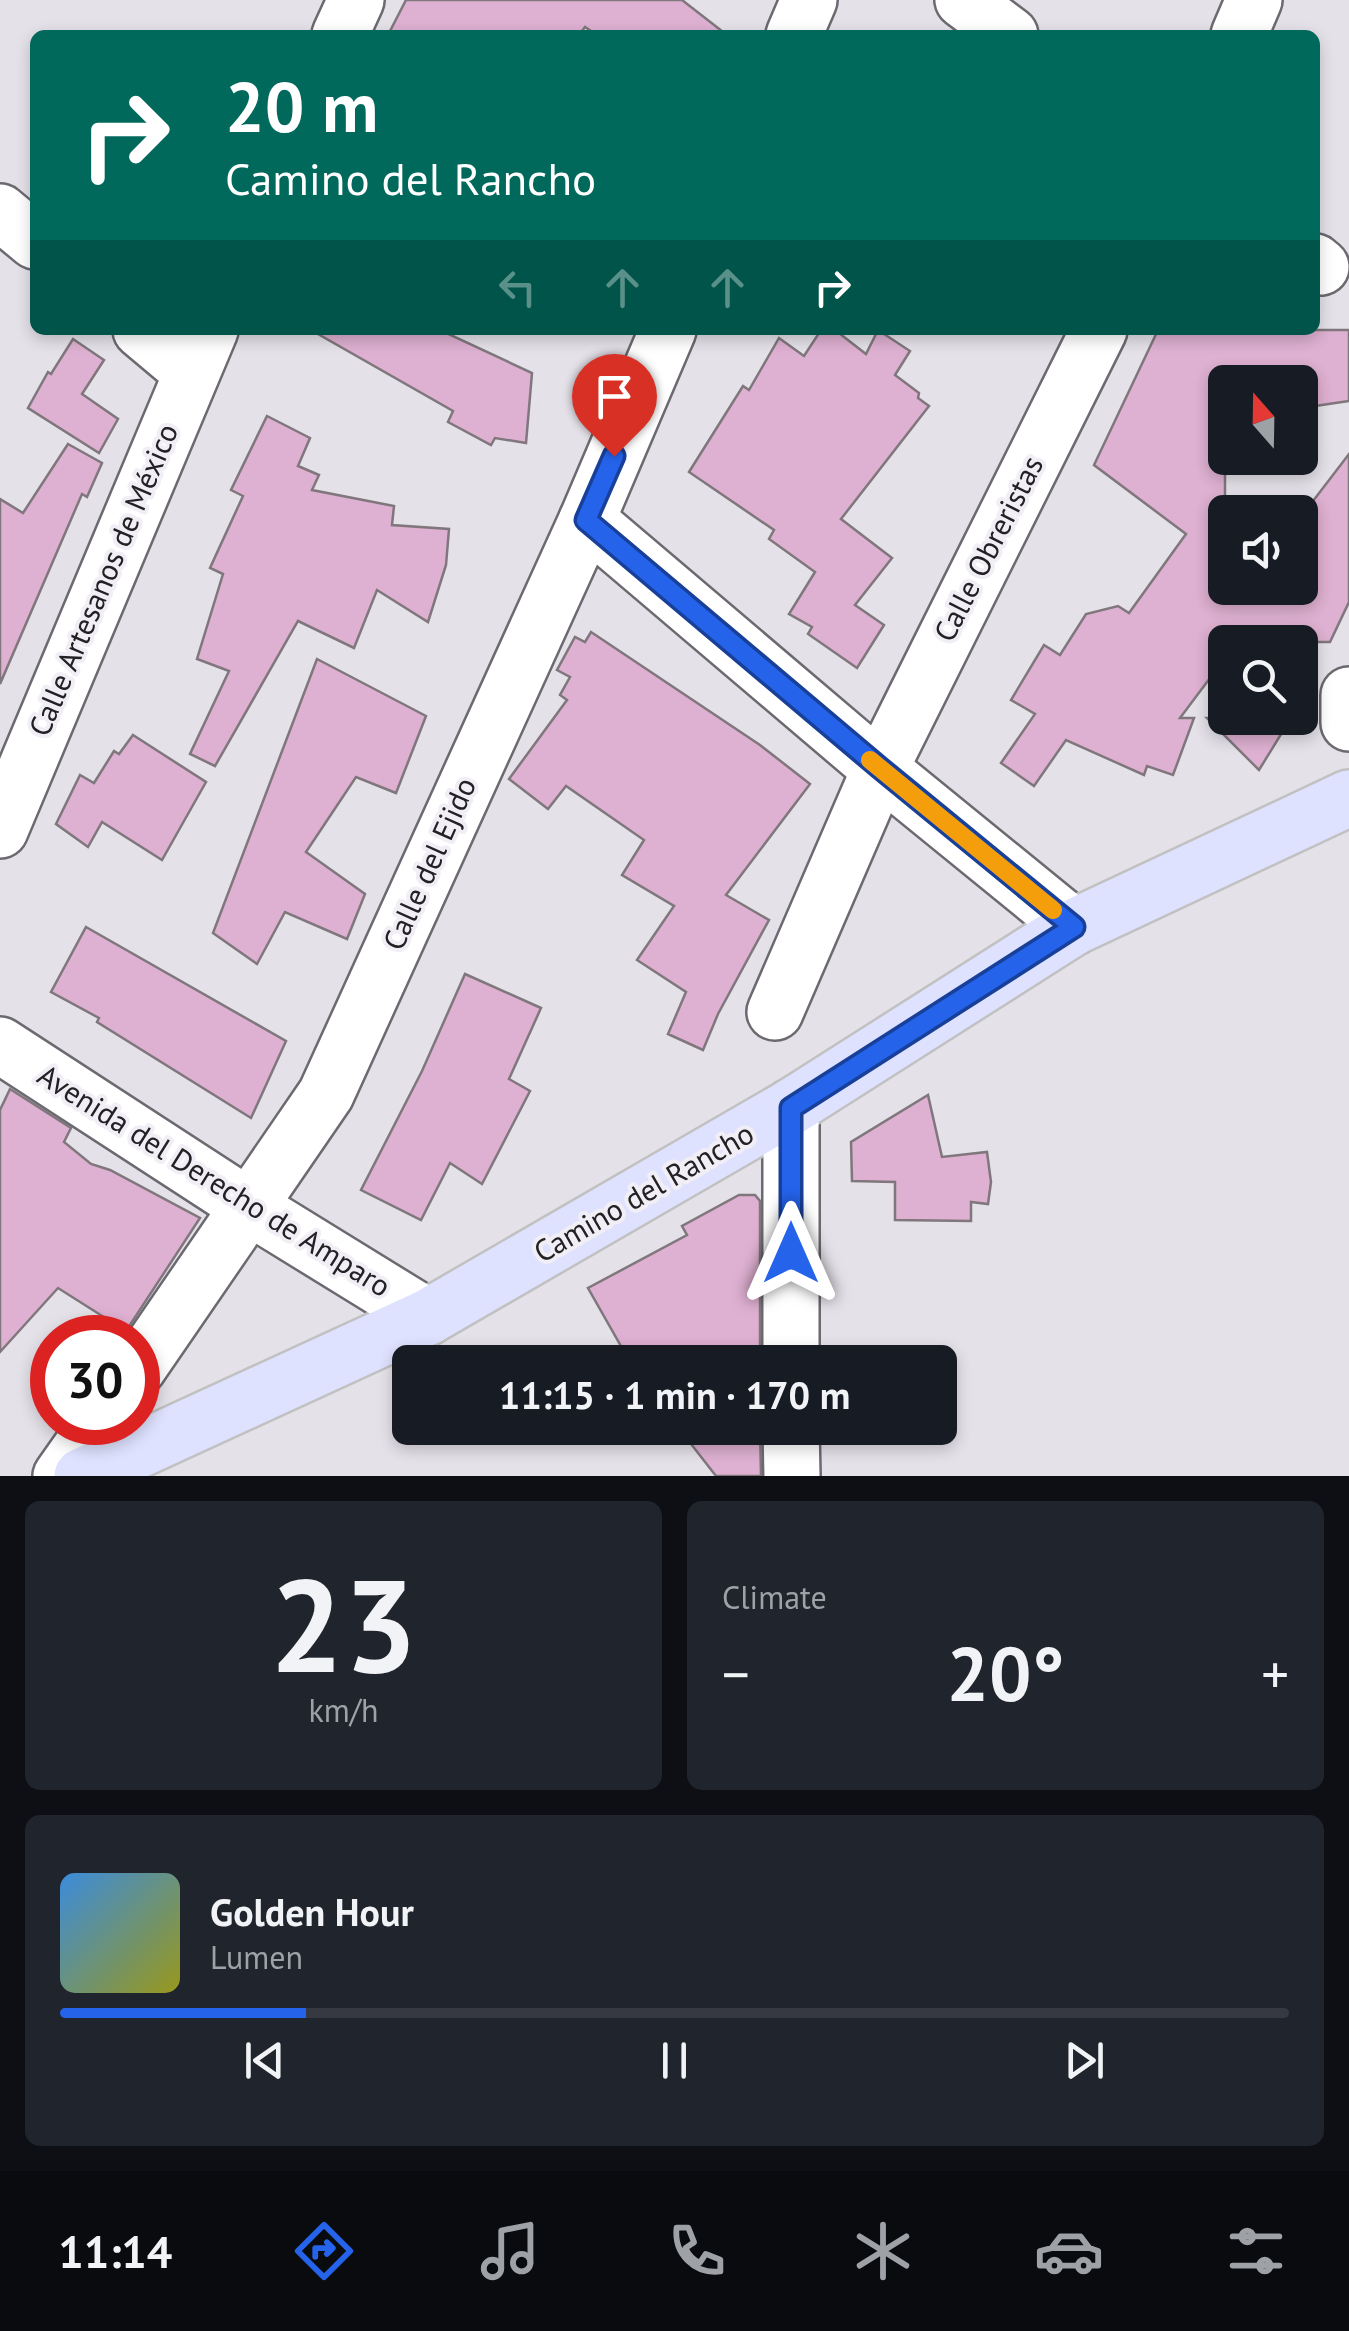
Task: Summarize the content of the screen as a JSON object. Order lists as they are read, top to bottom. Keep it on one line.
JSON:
{"streets":{"main road":["Camino del Rancho"],"street":["Calle Obreristas","Calle Artesanos de México","Calle del Ejido","Avenida del Derecho de Amparo"]},"crossings":[["Calle del Ejido","Avenida del Derecho de Amparo"],["Avenida del Derecho de Amparo","Camino del Rancho"]],"north":"top","page":{"turn":["20 m","Camino del Rancho"],"limit":"30","trip":"11:15 · 1 min · 170 m","tile":[["23","km/h"],"Climate"],"heat":["−","20°","+"],"song":["Golden Hour","Lumen"],"tabs":"11:14"}}
